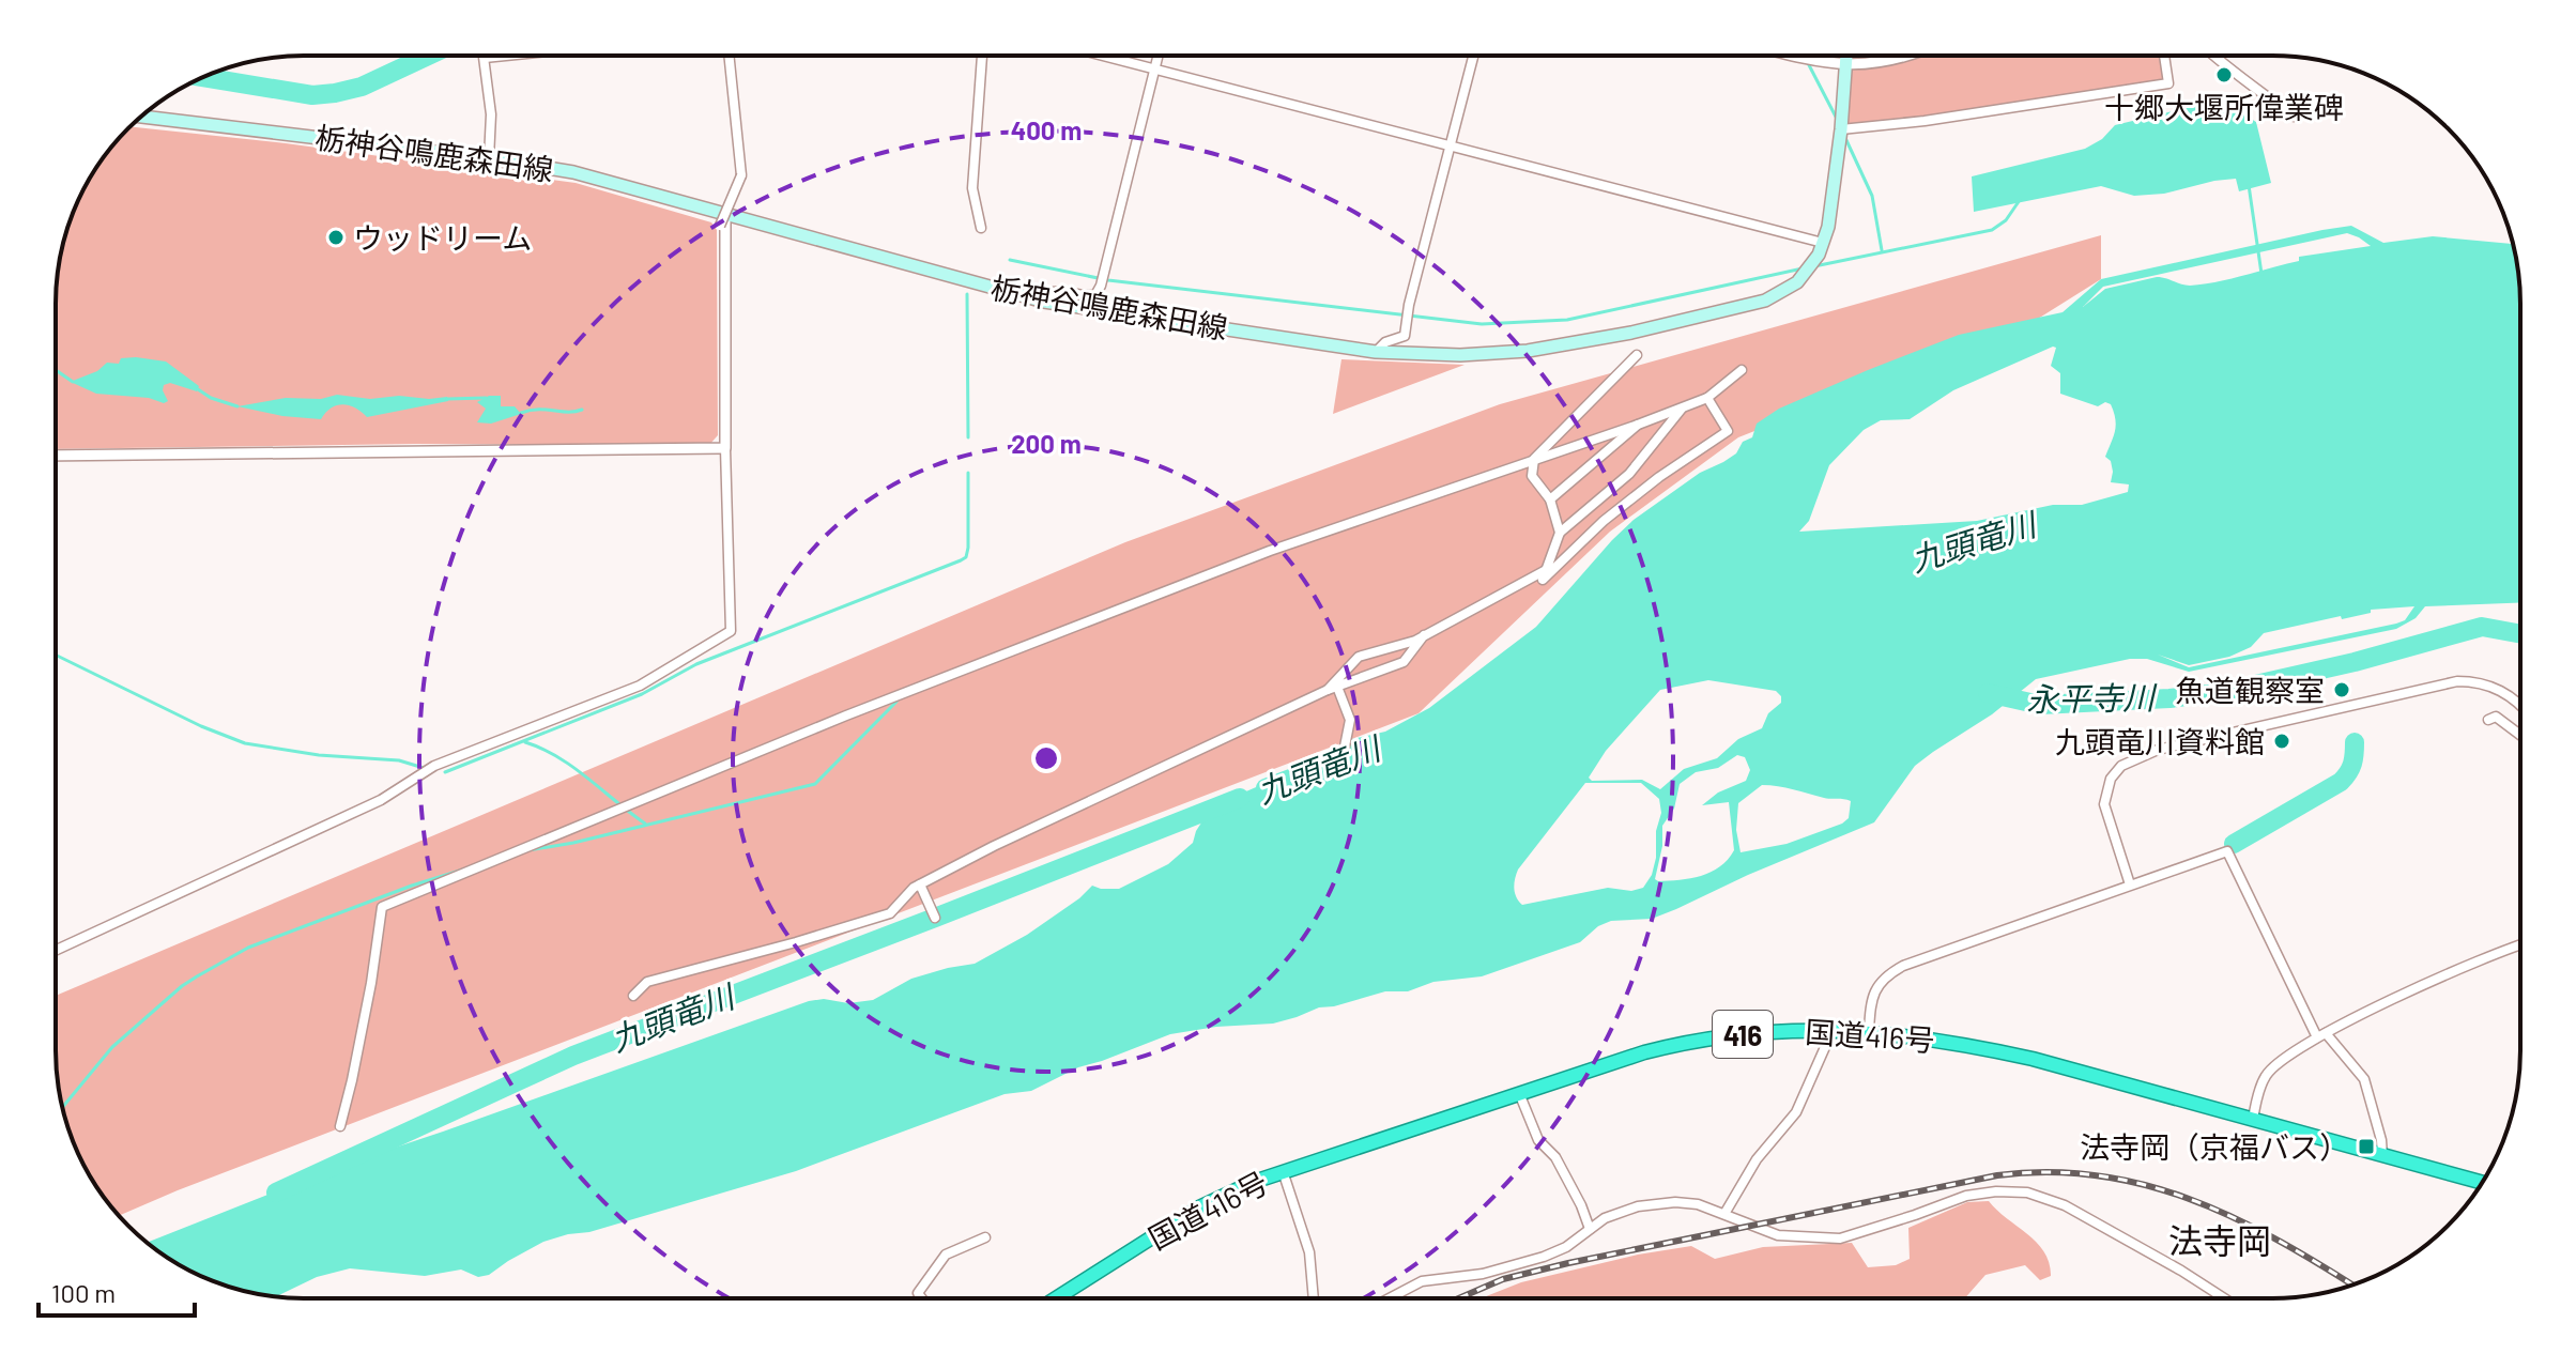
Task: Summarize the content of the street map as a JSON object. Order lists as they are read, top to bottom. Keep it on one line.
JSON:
{"streets":{"highway":["416","国道416号"],"main road":["栃神谷鳴鹿森田線"]},"districts":["法寺岡"],"water":["九頭竜川","永平寺川"],"places":{"other":["十郷大堰所偉業碑","ウッドリーム","魚道観察室","九頭竜川資料館"],"transit":["法寺岡（京福バス）"]},"scale_bar":"100 m","rings":["400 m","200 m"]}
